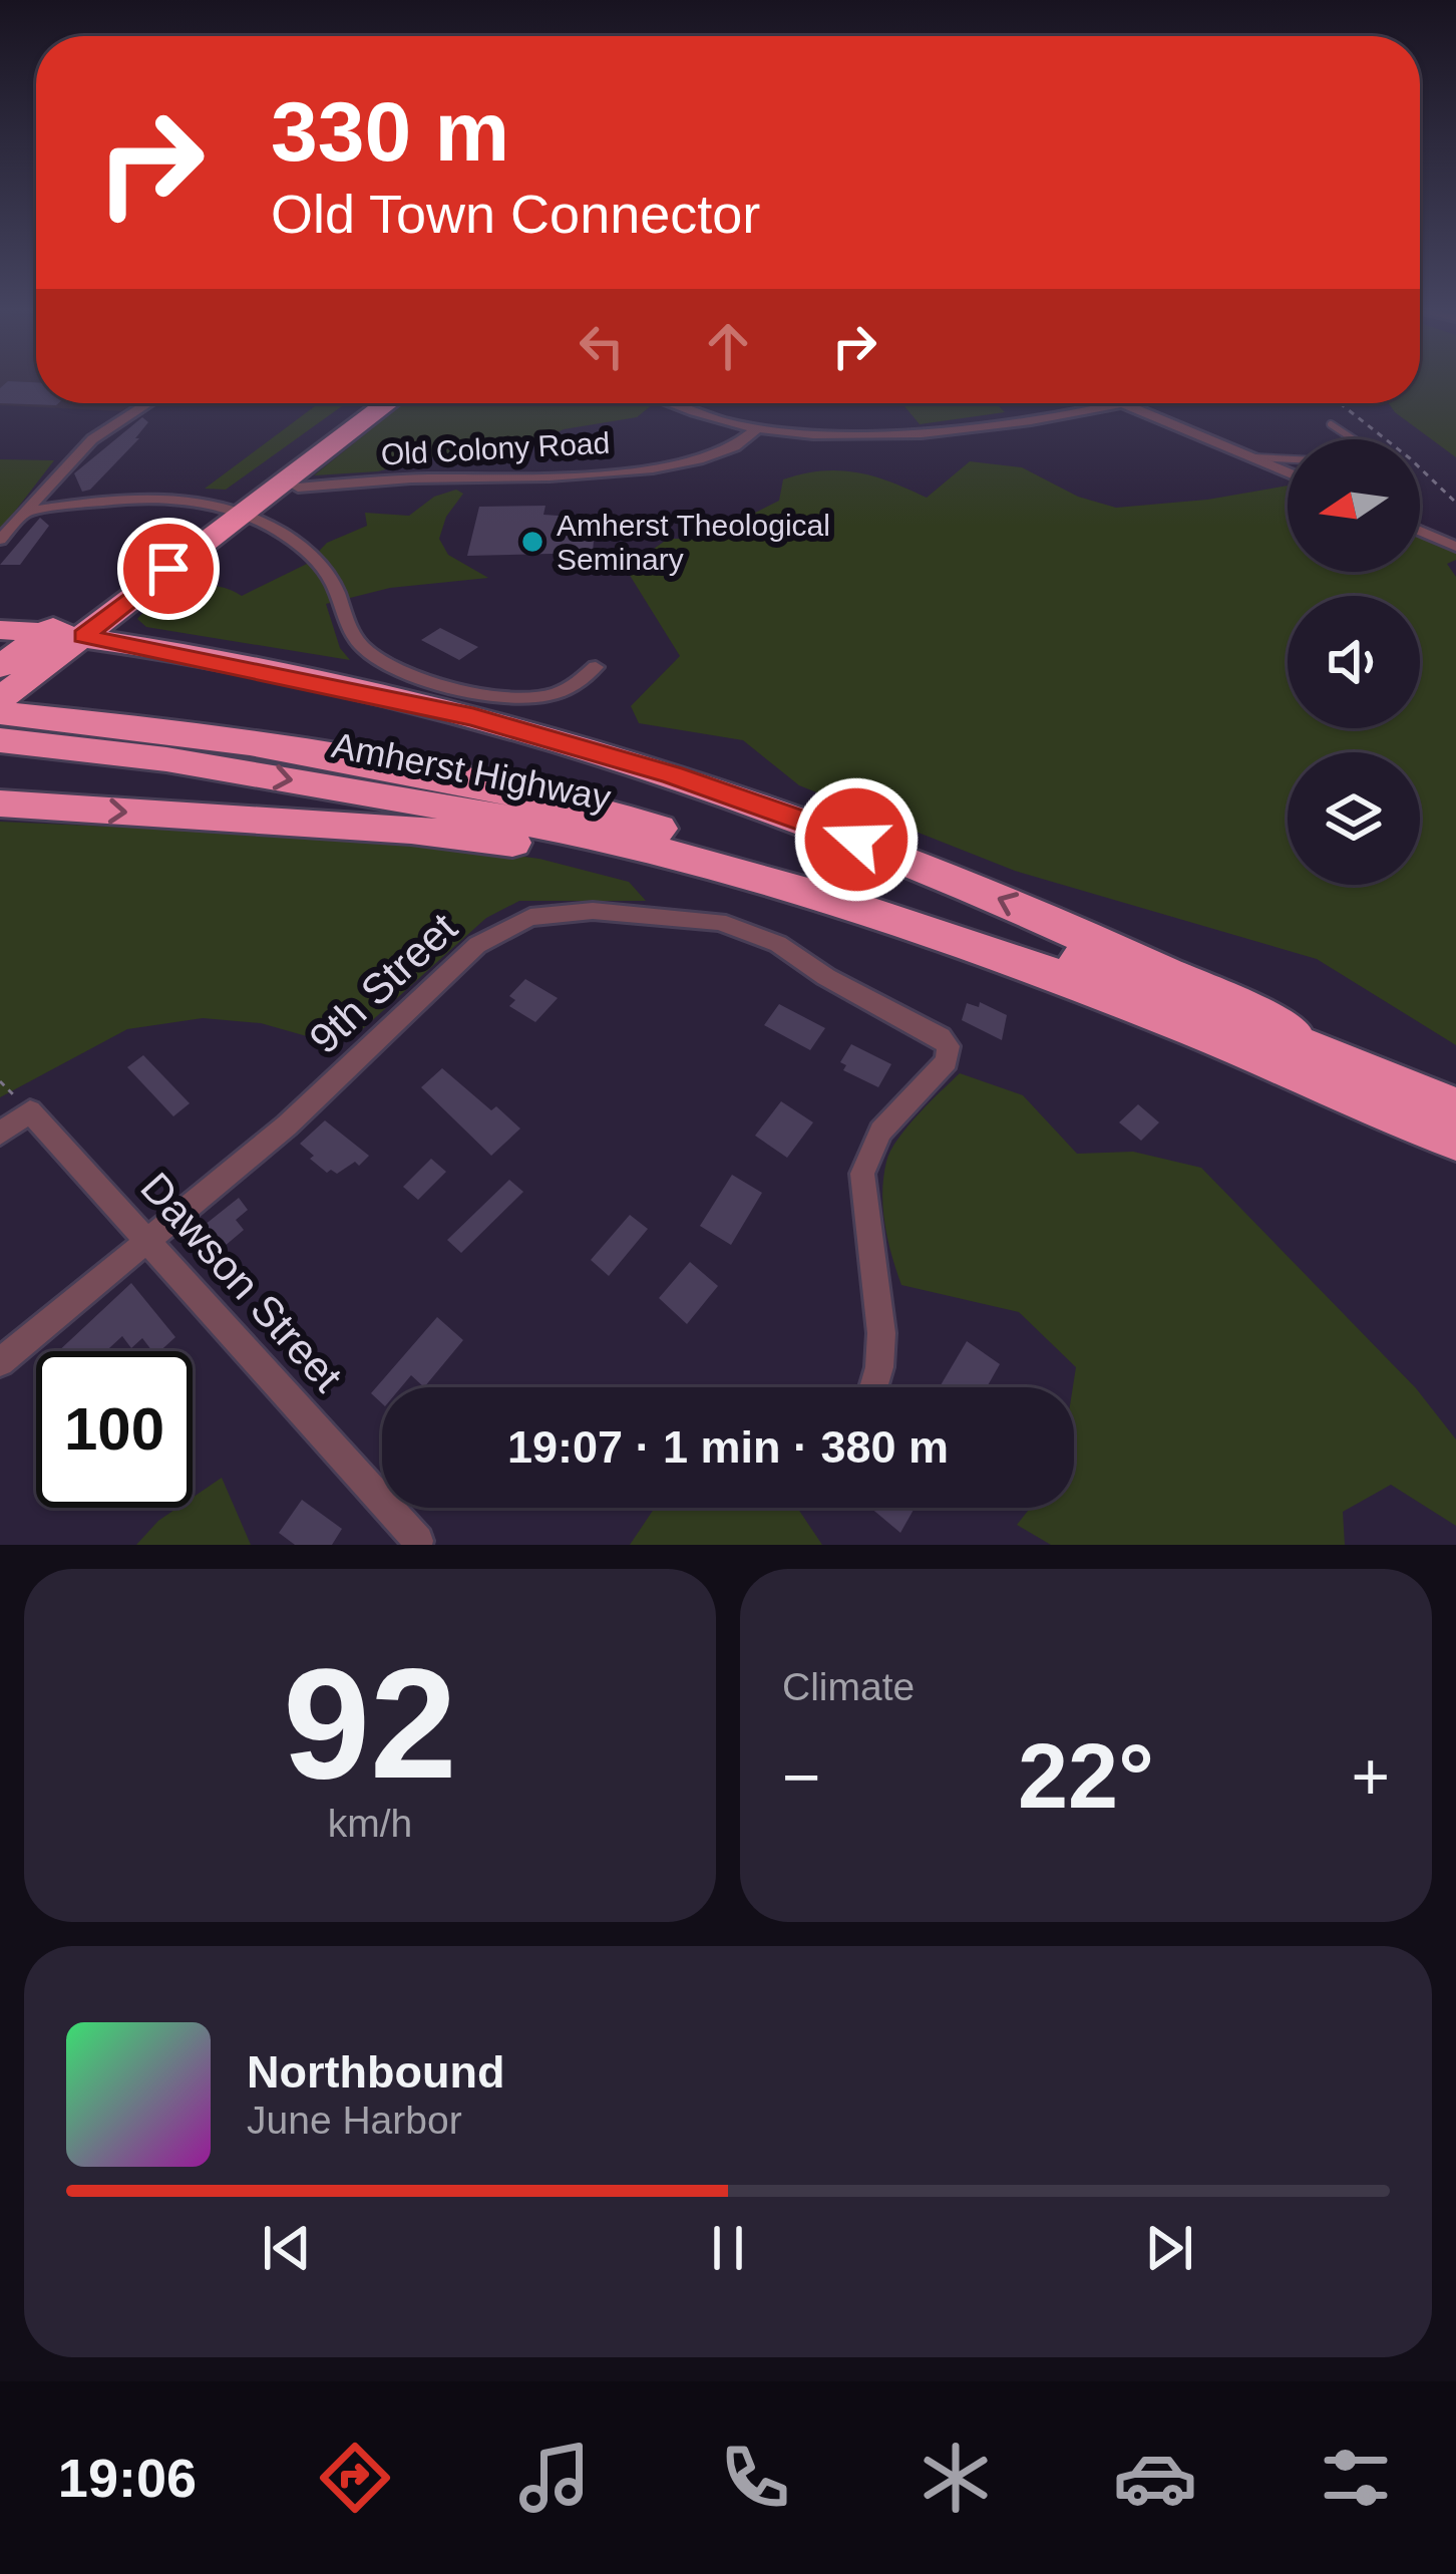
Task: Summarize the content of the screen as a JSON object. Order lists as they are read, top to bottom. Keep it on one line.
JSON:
{"streets":{"highway":["Amherst Highway"],"street":["Old Colony Road","9th Street","Dawson Street"]},"crossings":[["9th Street","Dawson Street"]],"places":["Amherst Theological Seminary"],"north":"left","page":{"turn":["330 m","Old Town Connector"],"limit":"100","trip":"19:07 · 1 min · 380 m","tile":[["92","km/h"],"Climate"],"heat":["−","22°","+"],"song":["Northbound","June Harbor"],"tabs":"19:06"}}
